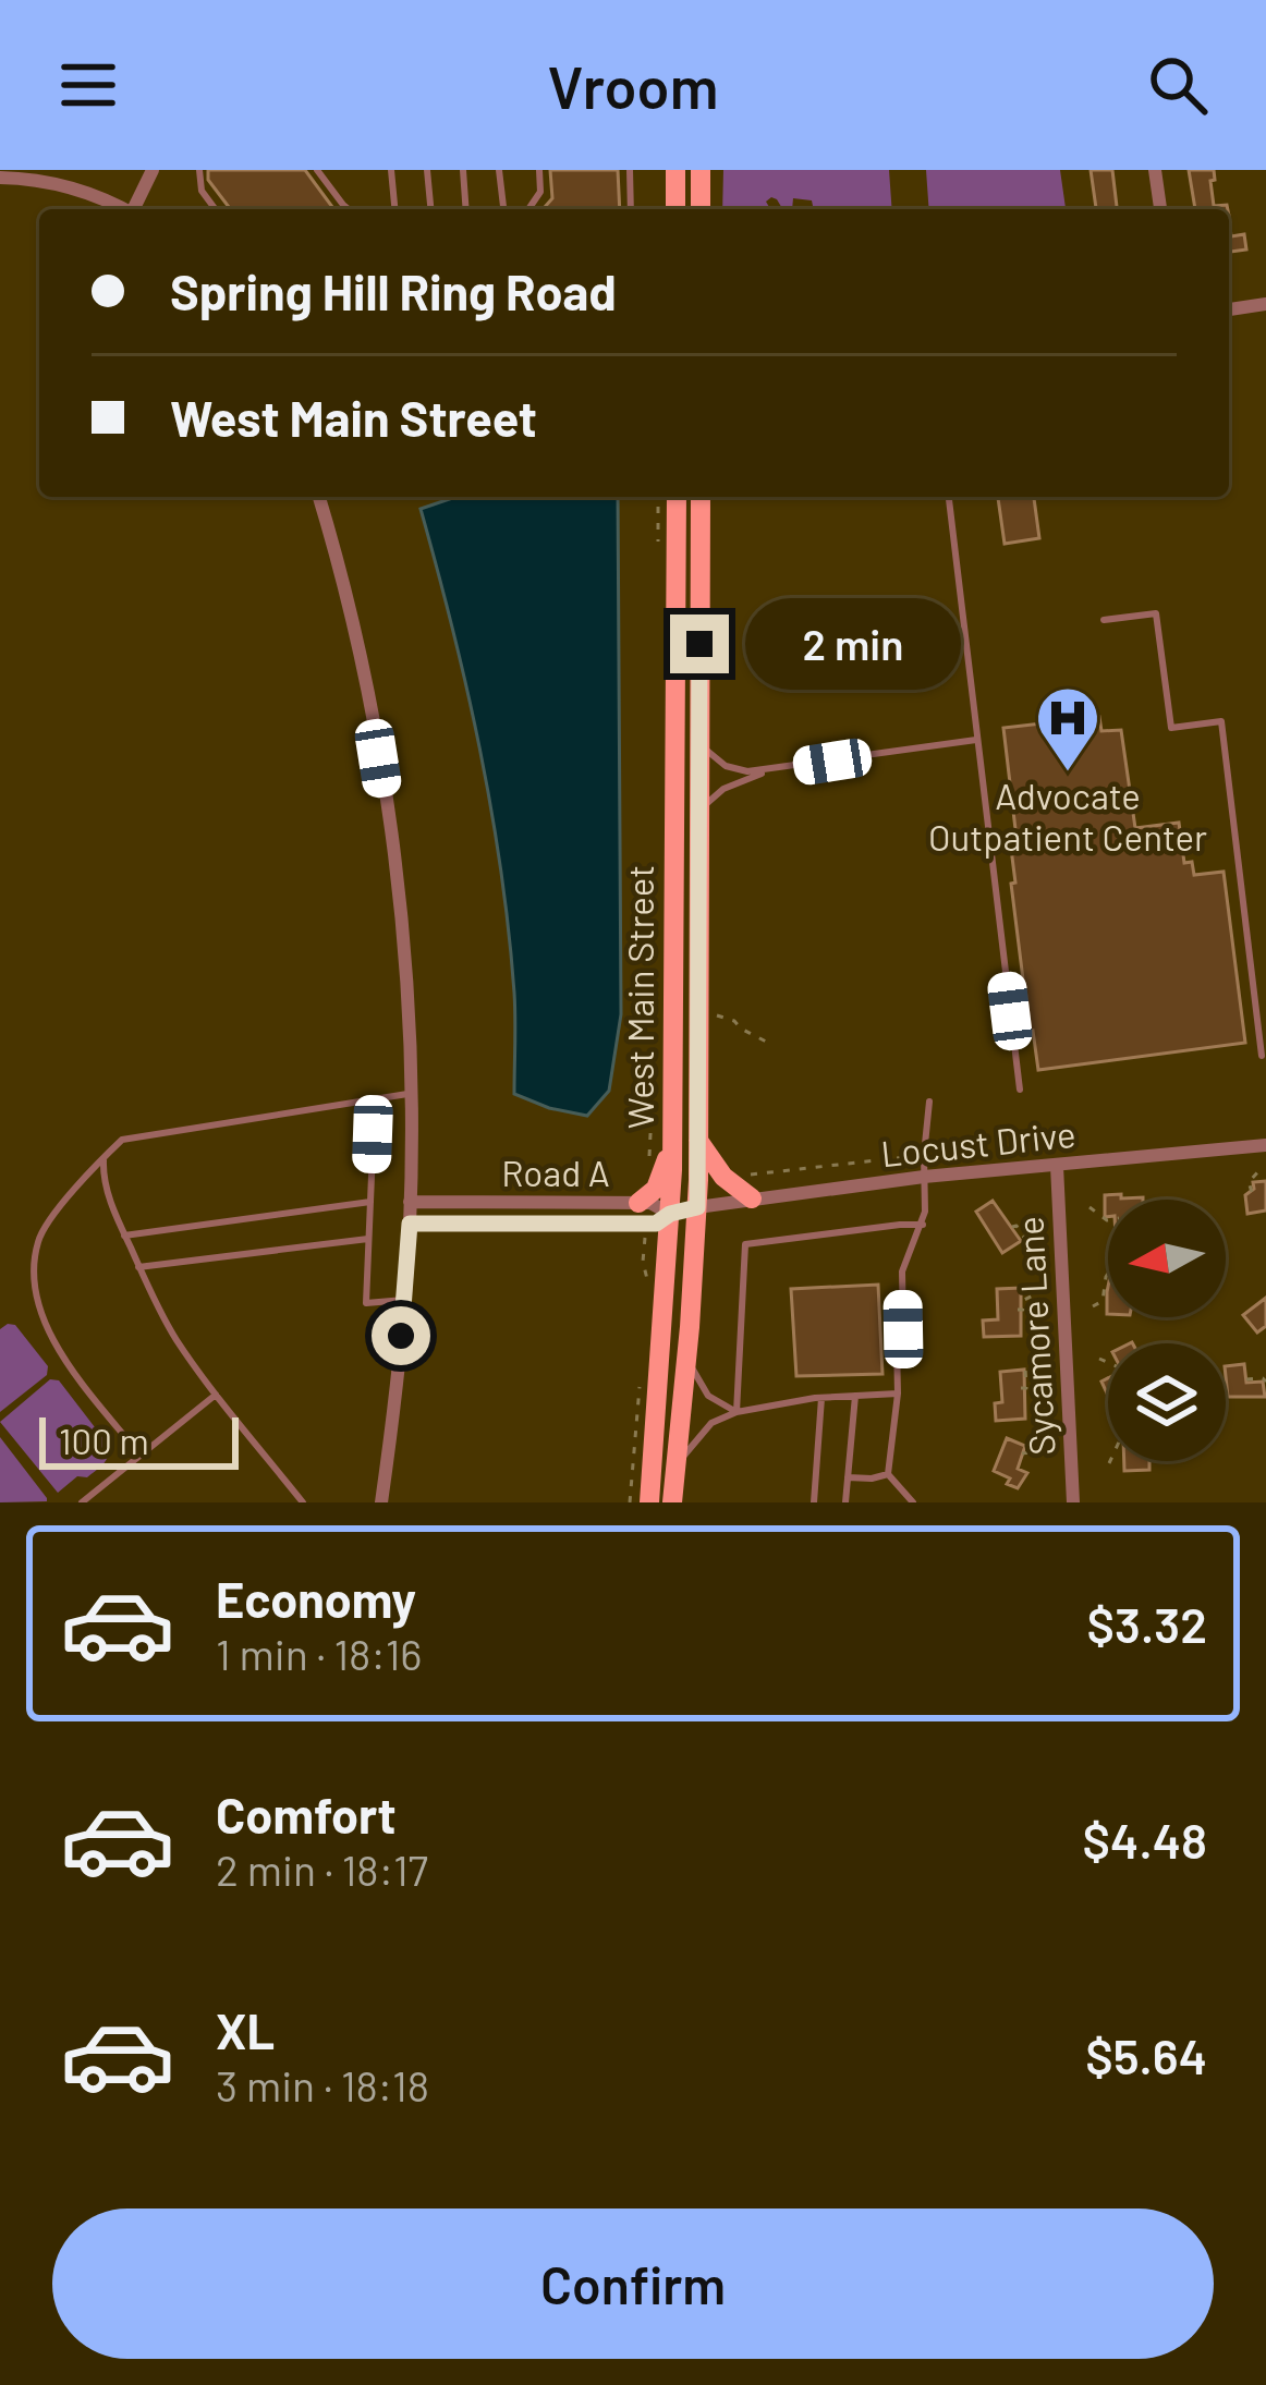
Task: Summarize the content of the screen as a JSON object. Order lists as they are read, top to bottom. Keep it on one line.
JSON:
{"streets":{"main road":["West Main Street"],"street":["Locust Drive","Road A","Sycamore Lane"]},"crossings":[["West Main Street","Locust Drive"],["West Main Street","Road A"],["Locust Drive","Sycamore Lane"]],"places":{"hospital":["Advocate Outpatient Center"]},"scale_bar":"100 m","north":"left","page":{"header":"Vroom","banner":["Spring Hill Ring Road","West Main Street"],"bubble":"2 min","scale":"100 m","list":[{"name":"Economy","note":"1 min · 18:16","value":"$3.32"},{"name":"Comfort","note":"2 min · 18:17","value":"$4.48"},{"name":"XL","note":"3 min · 18:18","value":"$5.64"}],"buttons":"Confirm"}}
